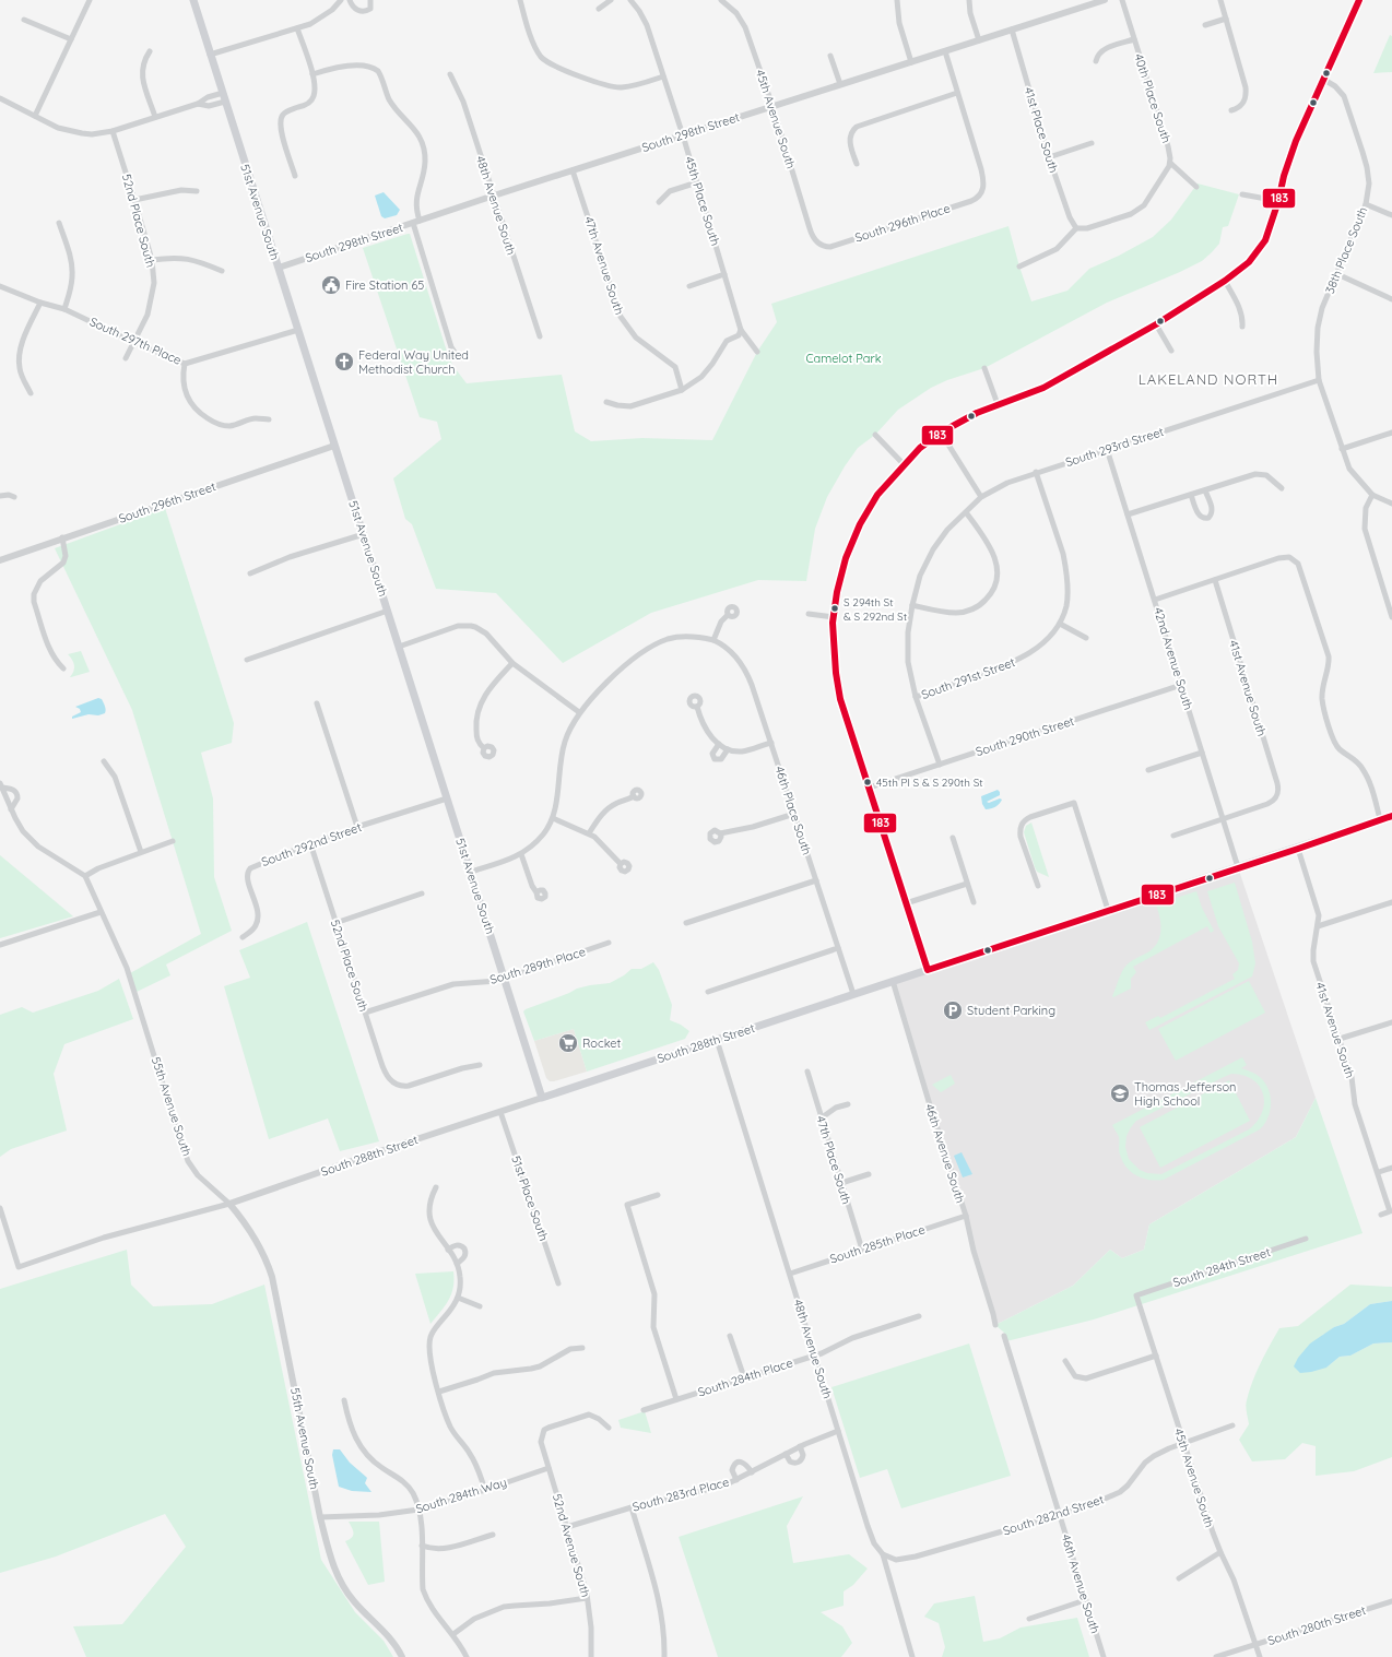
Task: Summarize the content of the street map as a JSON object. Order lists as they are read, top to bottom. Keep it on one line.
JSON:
{"streets":{"main road":["51st Avenue South","South 288th Street"],"street":["40th Place South","45th Avenue South","41st Place South","South 298th Street","45th Place South","48th Avenue South","52nd Place South","South 296th Place","38th Place South","47th Avenue South","South 297th Place","South 293rd Street","South 296th Street","42nd Avenue South","South 291st Street","41st Avenue South","South 290th Street","46th Place South","South 292nd Street","South 289th Place","55th Avenue South","46th Avenue South","47th Place South","51st Place South","South 285th Place","South 284th Street","South 284th Place","South 283rd Place","South 284th Way","South 282nd Street","52nd Avenue South","South 280th Street"]},"crossings":[["45th Avenue South","South 298th Street"],["45th Avenue South","South 296th Place"],["45th Avenue South","South 284th Street"],["45th Avenue South","South 282nd Street"],["45th Avenue South","South 280th Street"],["41st Place South","South 298th Street"],["South 298th Street","45th Place South"],["South 298th Street","48th Avenue South"],["South 298th Street","51st Avenue South"],["South 298th Street","47th Avenue South"],["48th Avenue South","South 288th Street"],["48th Avenue South","South 285th Place"],["48th Avenue South","South 284th Place"],["48th Avenue South","South 283rd Place"],["48th Avenue South","South 282nd Street"],["51st Avenue South","South 297th Place"],["51st Avenue South","South 296th Street"],["51st Avenue South","South 292nd Street"],["51st Avenue South","South 289th Place"],["51st Avenue South","South 288th Street"],["52nd Place South","South 297th Place"],["52nd Place South","South 292nd Street"],["52nd Place South","South 289th Place"],["38th Place South","South 293rd Street"],["South 293rd Street","42nd Avenue South"],["42nd Avenue South","41st Avenue South"],["42nd Avenue South","South 290th Street"],["42nd Avenue South","South 288th Street"],["41st Avenue South","South 288th Street"],["46th Place South","South 288th Street"],["South 288th Street","55th Avenue South"],["South 288th Street","46th Avenue South"],["South 288th Street","51st Place South"],["55th Avenue South","South 284th Way"],["46th Avenue South","South 285th Place"],["46th Avenue South","South 282nd Street"],["47th Place South","South 285th Place"],["South 283rd Place","52nd Avenue South"],["South 284th Way","52nd Avenue South"]],"districts":["LAKELAND NORTH"],"parks":["Camelot Park"],"places":{"public building":["Fire Station 65"],"church":["Federal Way United Methodist Church"],"other":["S 294th St & S 292nd St","45th Pl S & S 290th St"],"parking":["Student Parking"],"supermarket":["Rocket"],"school or university":["Thomas Jefferson High School"]},"lines":["transit line 183"]}
